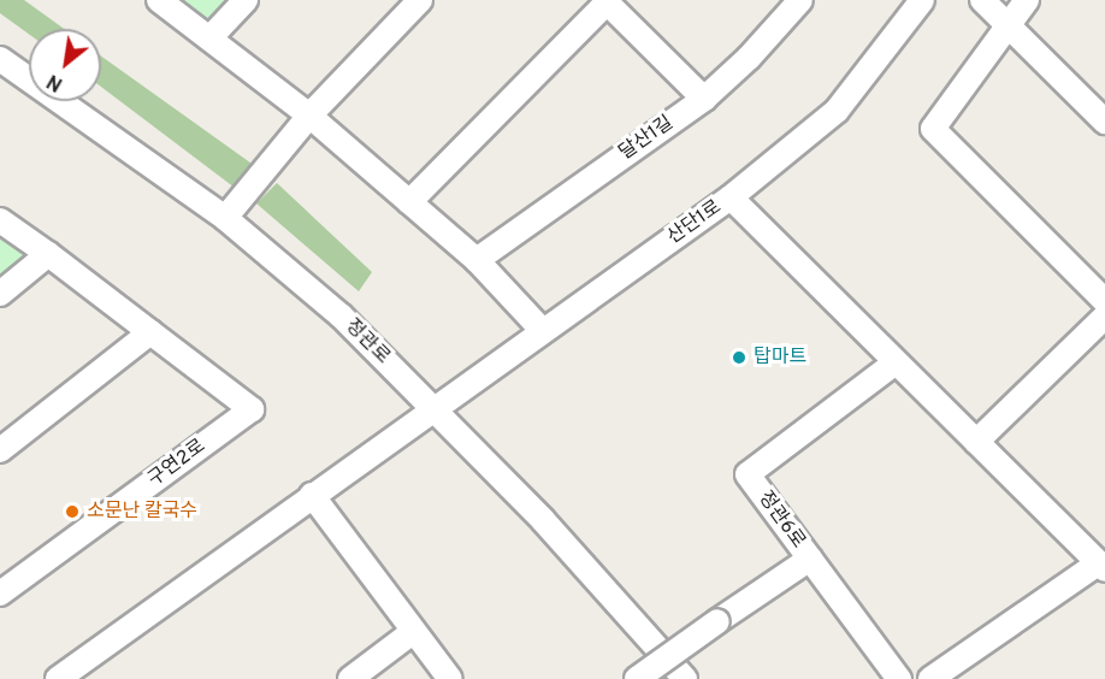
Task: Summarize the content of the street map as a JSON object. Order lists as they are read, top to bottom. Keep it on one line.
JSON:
{"streets":{"street":["달산1길","산단1로","정관로","구연2로","정관6로"]},"crossings":[["산단1로","정관로"]],"places":["탑마트","소문난 칼국수"],"north":"bottom left"}
